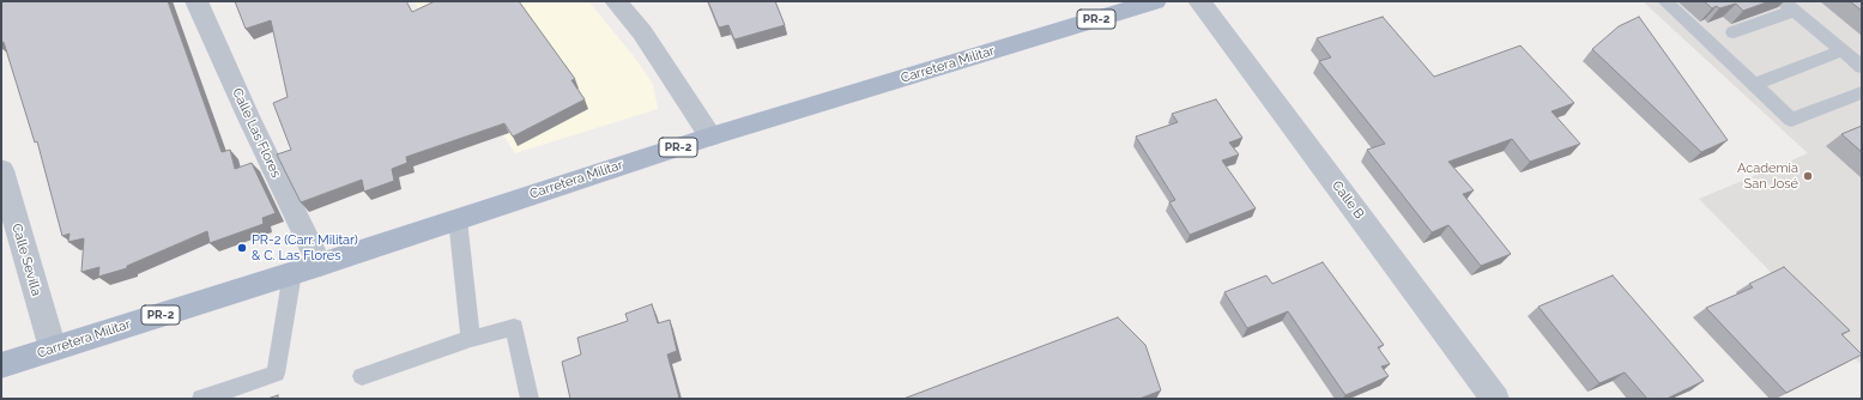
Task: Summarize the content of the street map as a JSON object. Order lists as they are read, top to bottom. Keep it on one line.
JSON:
{"streets":{"main road":["PR-2","Carretera Militar"],"street":["Calle Las Flores","Calle B","Calle Sevilla"]},"crossings":[["Carretera Militar","Calle Las Flores"],["Carretera Militar","Calle Sevilla"]],"places":["Academia San José","PR-2 (Carr. Militar) & C. Las Flores"]}
